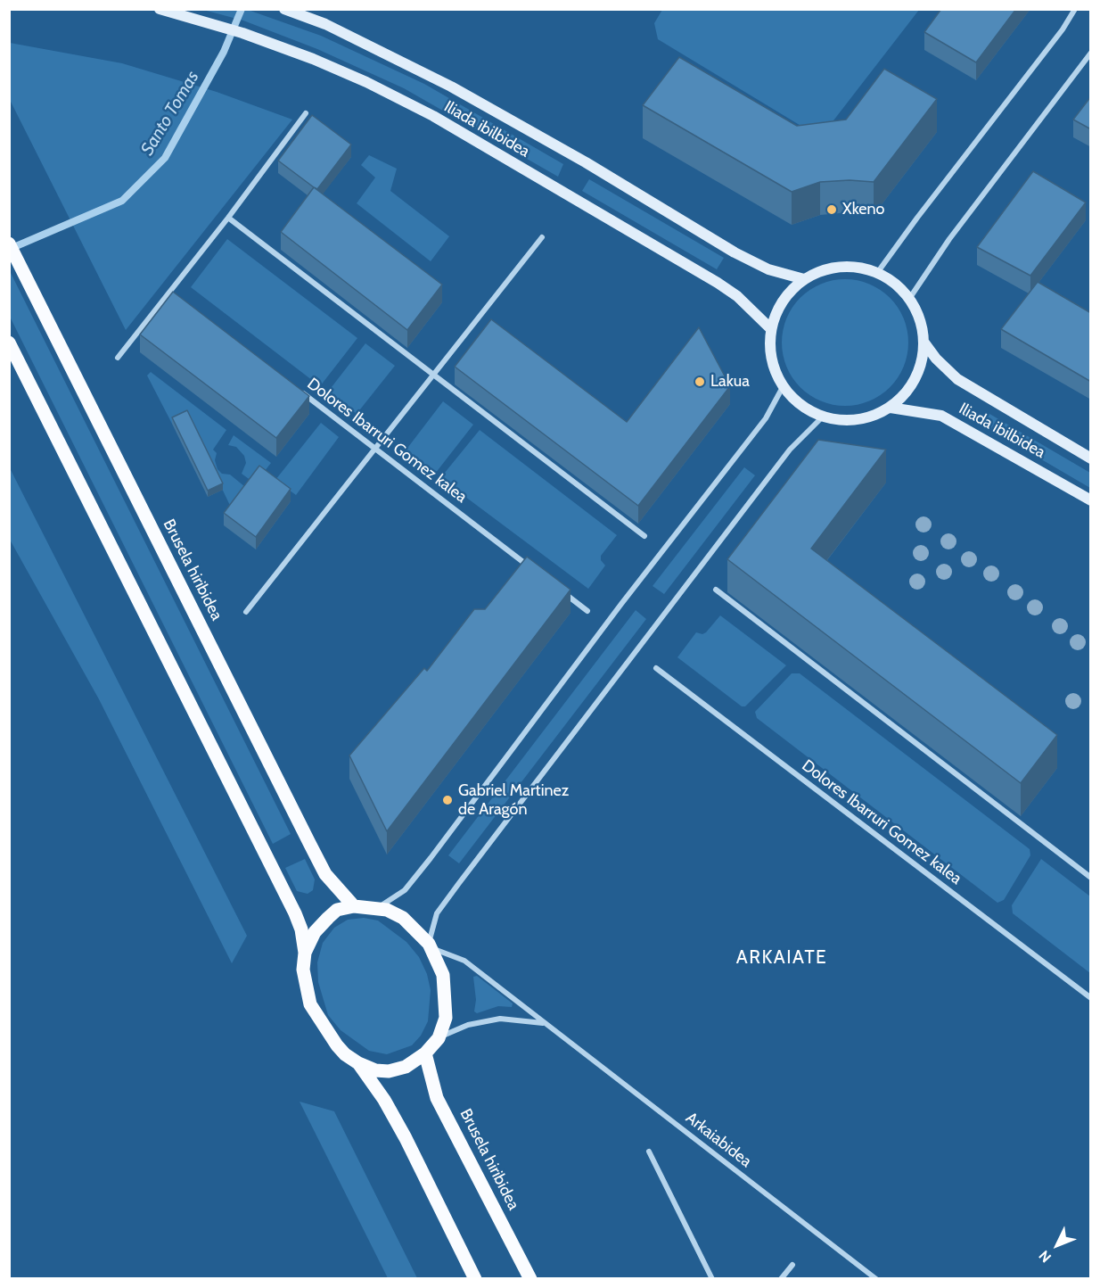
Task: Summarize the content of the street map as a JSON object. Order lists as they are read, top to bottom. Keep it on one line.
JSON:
{"streets":{"main road":["Brusela hiribidea"],"street":["Iliada ibilbidea","Dolores Ibarruri Gomez kalea","Arkaiabidea"]},"crossings":[["Brusela hiribidea","Arkaiabidea"]],"districts":["ARKAIATE"],"water":["Santo Tomas"],"places":["Xkeno","Lakua","Gabriel Martinez de Aragón"],"north":"bottom left"}
